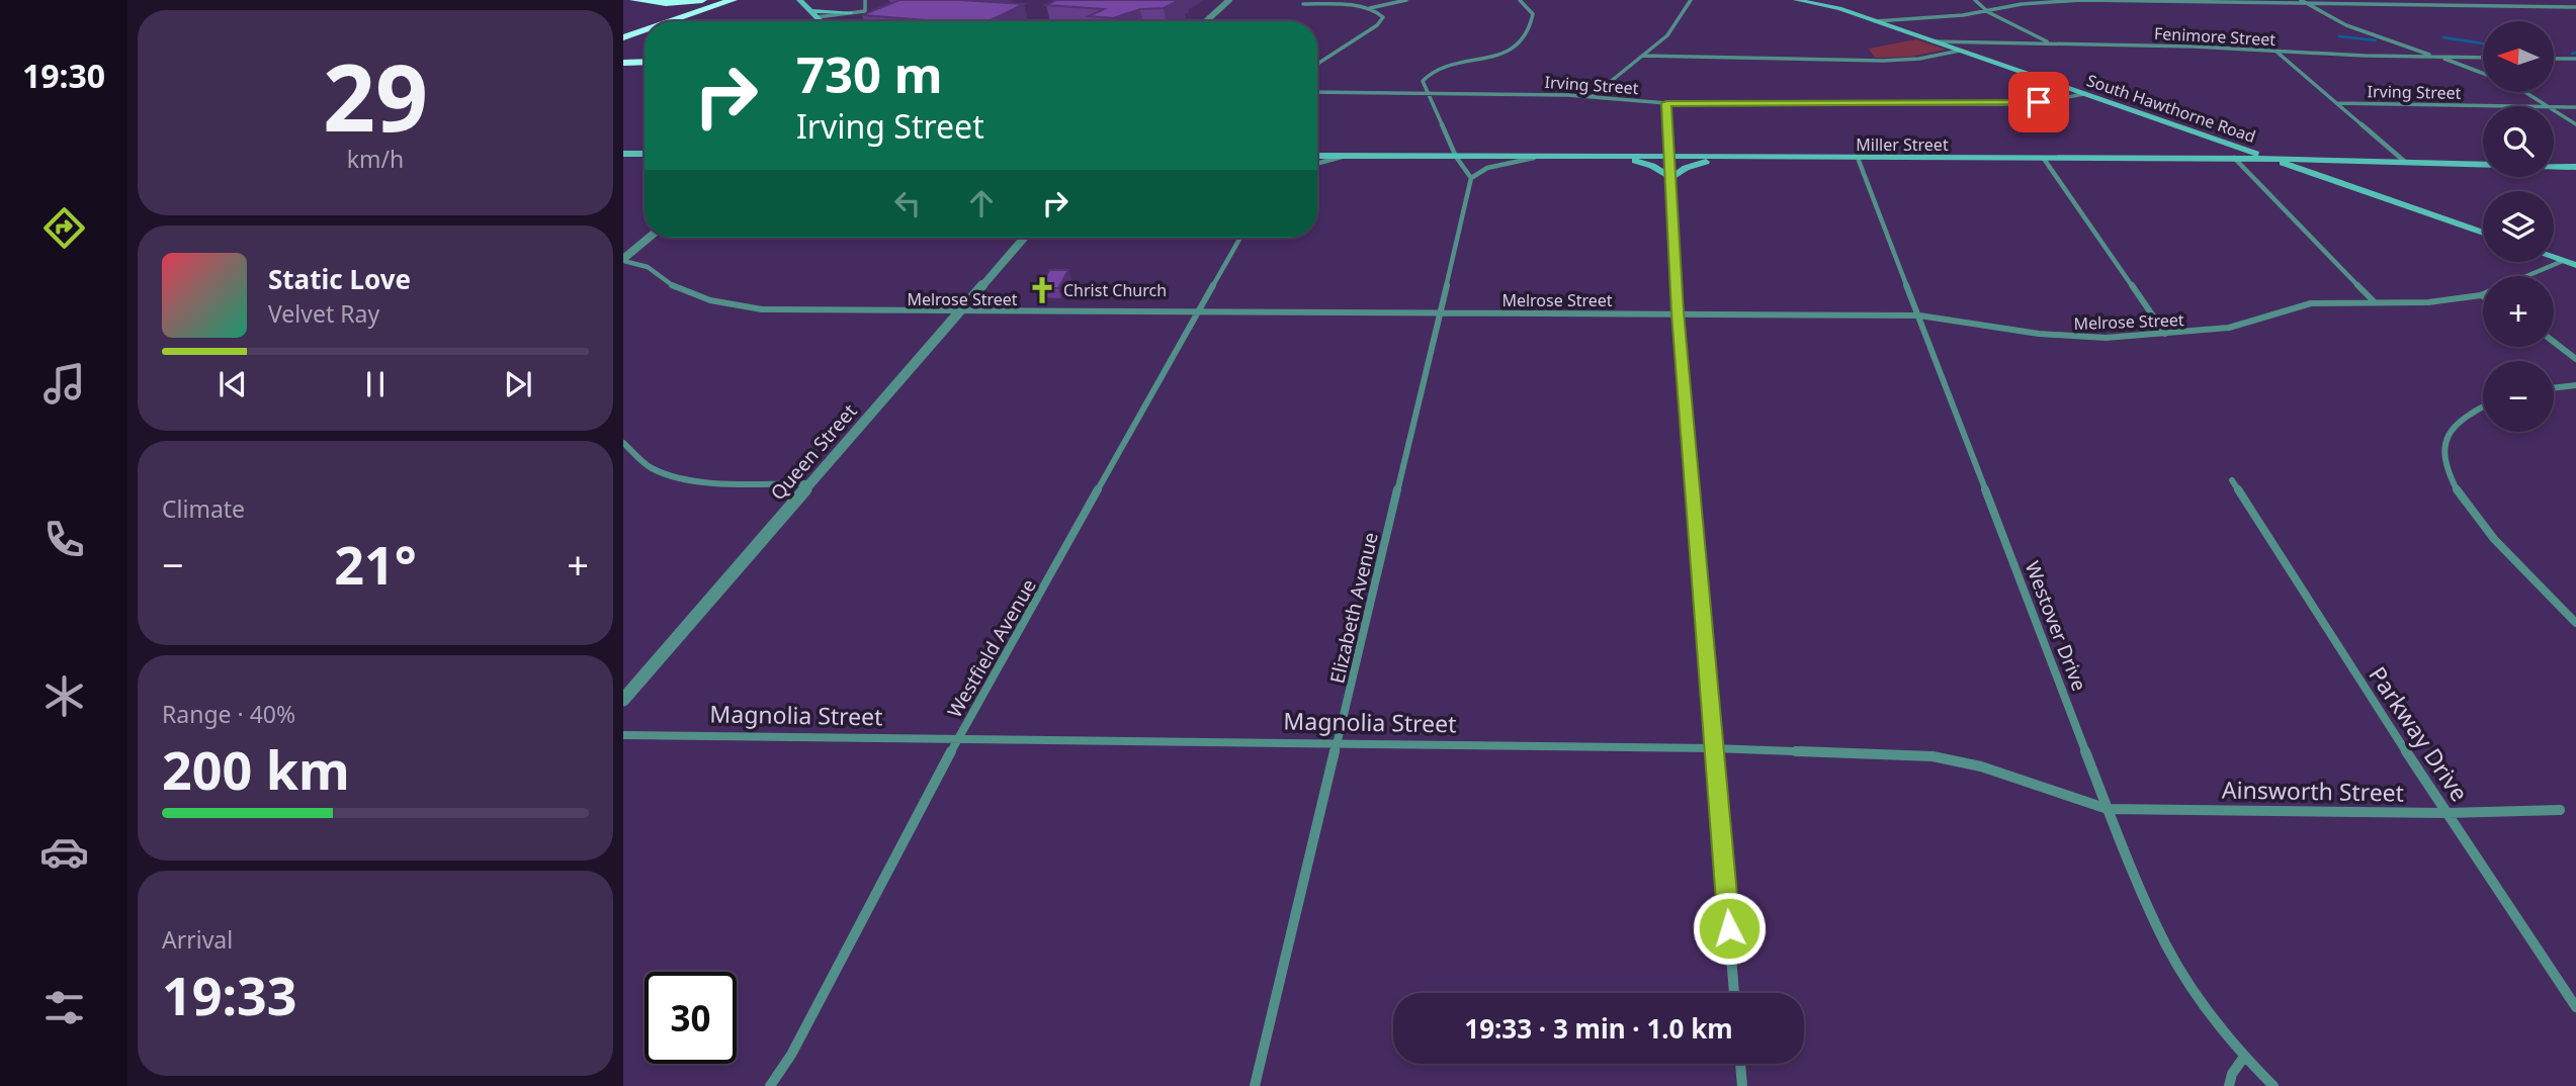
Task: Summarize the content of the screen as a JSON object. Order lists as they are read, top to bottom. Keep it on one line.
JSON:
{"streets":{"main road":["South Hawthorne Road","Miller Street"],"street":["Fenimore Street","Irving Street","Melrose Street","Queen Street","Elizabeth Avenue","Westover Drive","Westfield Avenue","Magnolia Street","Parkway Drive","Ainsworth Street"]},"crossings":[["Fenimore Street","South Hawthorne Road"],["Irving Street","South Hawthorne Road"],["South Hawthorne Road","Miller Street"],["Miller Street","Westover Drive"],["Melrose Street","Queen Street"],["Melrose Street","Elizabeth Avenue"],["Melrose Street","Westover Drive"],["Melrose Street","Westfield Avenue"],["Elizabeth Avenue","Magnolia Street"],["Westover Drive","Magnolia Street"],["Westover Drive","Ainsworth Street"],["Westfield Avenue","Magnolia Street"],["Magnolia Street","Ainsworth Street"],["Parkway Drive","Ainsworth Street"]],"places":{"church":["Christ Church"]},"north":"left","page":{"tabs":"19:30","tile":[["29","km/h"],"Climate",["Range · 40%","200 km"],["Arrival","19:33"]],"map_buttons":["+","−"],"turn":["730 m","Irving Street"],"song":["Static Love","Velvet Ray"],"heat":["−","21°","+"],"limit":"30","trip":"19:33 · 3 min · 1.0 km"}}
